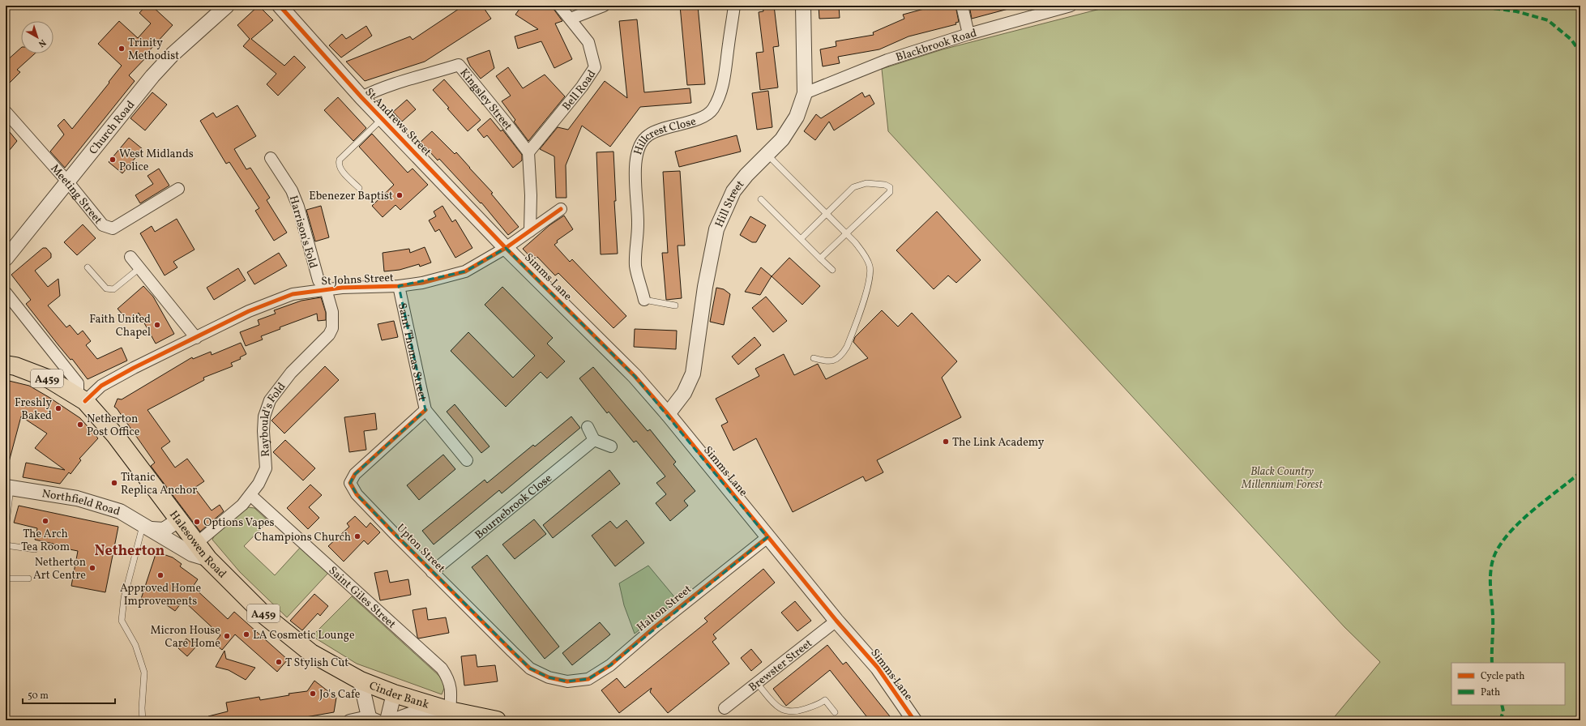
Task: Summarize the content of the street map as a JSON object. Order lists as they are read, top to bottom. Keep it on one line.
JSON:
{"streets":{"main road":["A459","Halesowen Road","Cinder Bank"],"street":["Blackbrook Road","Bell Road","Kingsley Street","St Andrews Street","Church Road","Hillcrest Close","Meeting Street","Hill Street","Harrison's Fold","Simms Lane","St Johns Street","Saint Thomas Street","Raybould's Fold","Northfield Road","Bournebrook Close","Upton Street","Saint Giles Street","Halton Street","Brewster Street"]},"crossings":[["Blackbrook Road","Hill Street"],["Bell Road","Kingsley Street"],["Kingsley Street","St Andrews Street"],["St Andrews Street","Simms Lane"],["St Andrews Street","St Johns Street"],["Church Road","Meeting Street"],["Hill Street","Simms Lane"],["Harrison's Fold","St Johns Street"],["Harrison's Fold","Raybould's Fold"],["Simms Lane","St Johns Street"],["Simms Lane","Halton Street"],["Simms Lane","Brewster Street"],["St Johns Street","Saint Thomas Street"],["St Johns Street","Raybould's Fold"],["St Johns Street","Halesowen Road"],["Saint Thomas Street","Upton Street"],["Raybould's Fold","Halesowen Road"],["Raybould's Fold","Saint Giles Street"],["Northfield Road","Halesowen Road"],["Bournebrook Close","Upton Street"],["Halesowen Road","Cinder Bank"],["Upton Street","Halton Street"],["Saint Giles Street","Cinder Bank"]],"districts":["Netherton"],"parks":["Black Country Millennium Forest"],"places":["Trinity Methodist","West Midlands Police","Ebenezer Baptist","Faith United Chapel","Freshly Baked","Netherton Post Office","The Link Academy","Titanic Replica Anchor","The Arch Tea Room","Options Vapes","Champions Church","Netherton Art Centre","Approved Home Improvements","LA Cosmetic Lounge","Micron House Care Home","T Stylish Cut","Jo's Cafe"],"legend":["Cycle path","Path"],"scale_bar":"50 m","north":"bottom right"}
